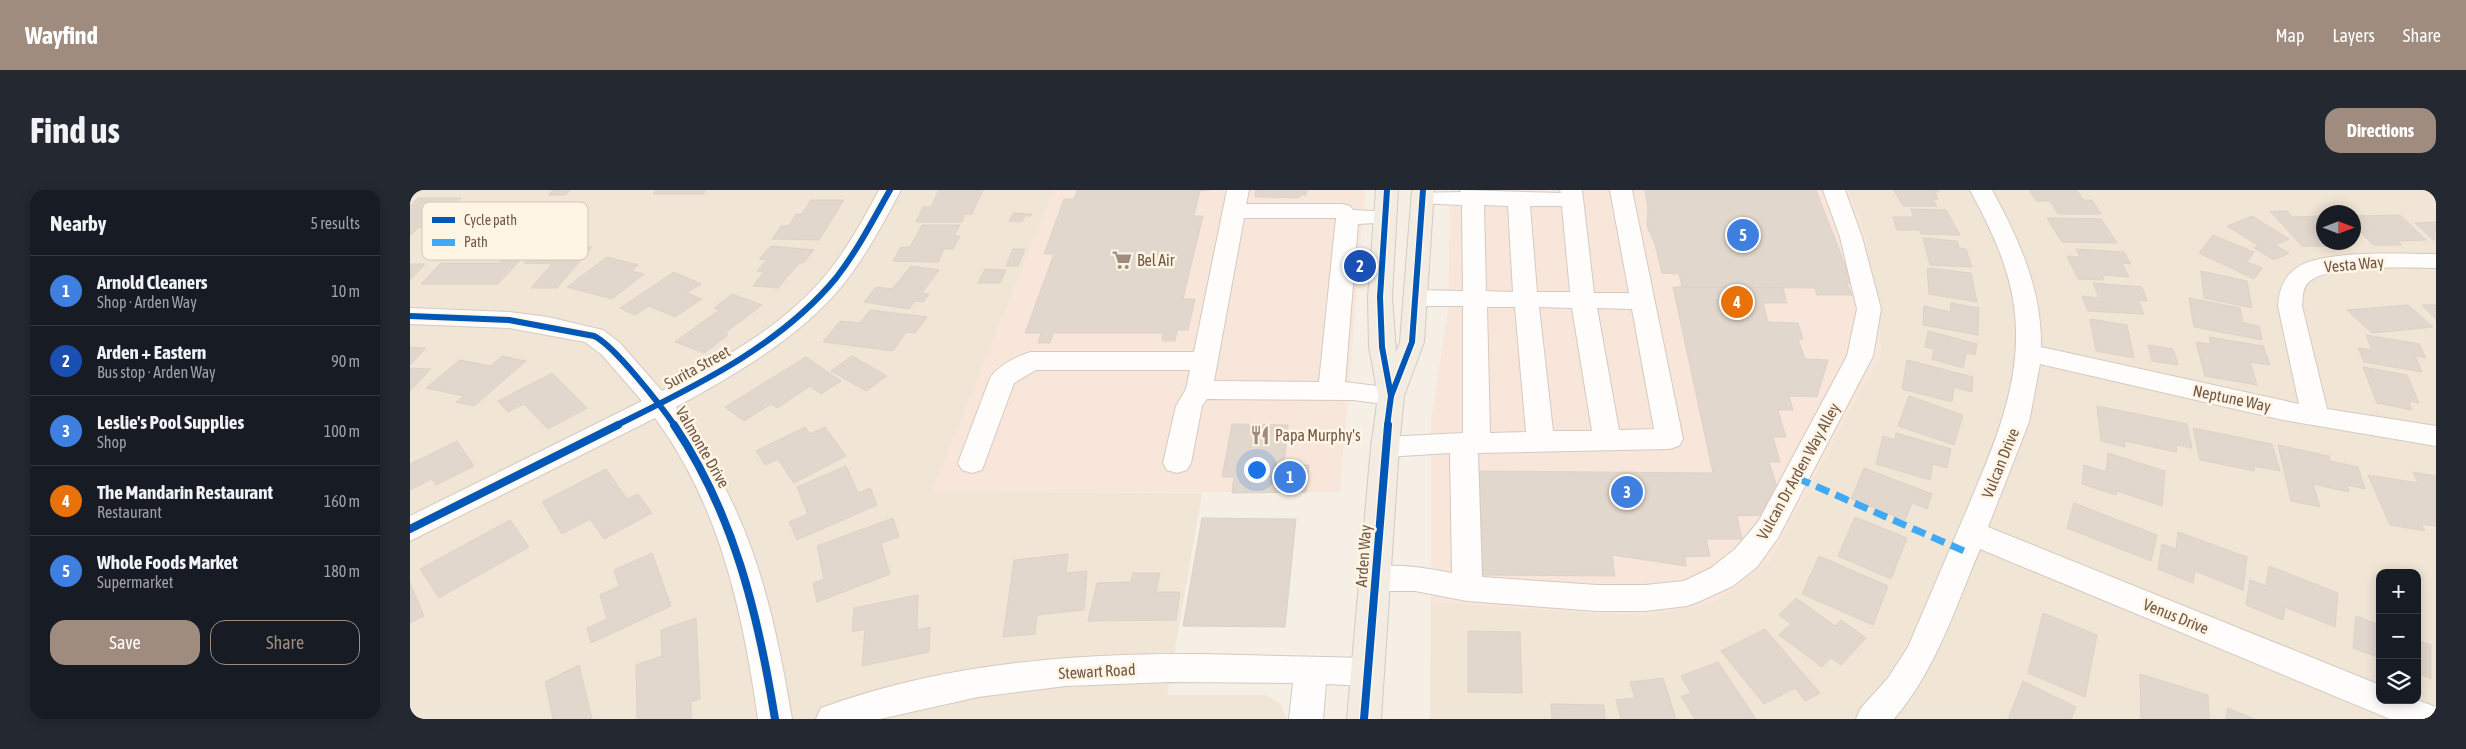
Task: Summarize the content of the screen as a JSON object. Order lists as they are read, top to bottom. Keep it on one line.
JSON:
{"streets":{"main road":["Arden Way"],"street":["Vesta Way","Surita Street","Neptune Way","Valmonte Drive","Vulcan Drive","Vulcan Dr Arden Way Alley","Venus Drive","Stewart Road"]},"crossings":[["Vesta Way","Neptune Way"],["Surita Street","Valmonte Drive"],["Neptune Way","Vulcan Drive"],["Vulcan Drive","Venus Drive"],["Vulcan Dr Arden Way Alley","Arden Way"],["Arden Way","Stewart Road"]],"places":{"supermarket":["Bel Air"],"restaurant":["Papa Murphy's"]},"legend":["Cycle path","Path"],"north":"right","page":{"header":"Wayfind","nav":["Map","Layers","Share"],"buttons":["Directions",["Save","Share"]],"title":"Find us","heading":["Nearby","5 results"],"pins":["5","2","4","1","3"],"list":[{"mark":"1","name":"Arnold Cleaners","note":"Shop · Arden Way","value":"10 m"},{"mark":"2","name":"Arden + Eastern","note":"Bus stop · Arden Way","value":"90 m"},{"mark":"3","name":"Leslie's Pool Supplies","note":"Shop","value":"100 m"},{"mark":"4","name":"The Mandarin Restaurant","note":"Restaurant","value":"160 m"},{"mark":"5","name":"Whole Foods Market","note":"Supermarket","value":"180 m"}],"map_buttons":["+","−"]}}
